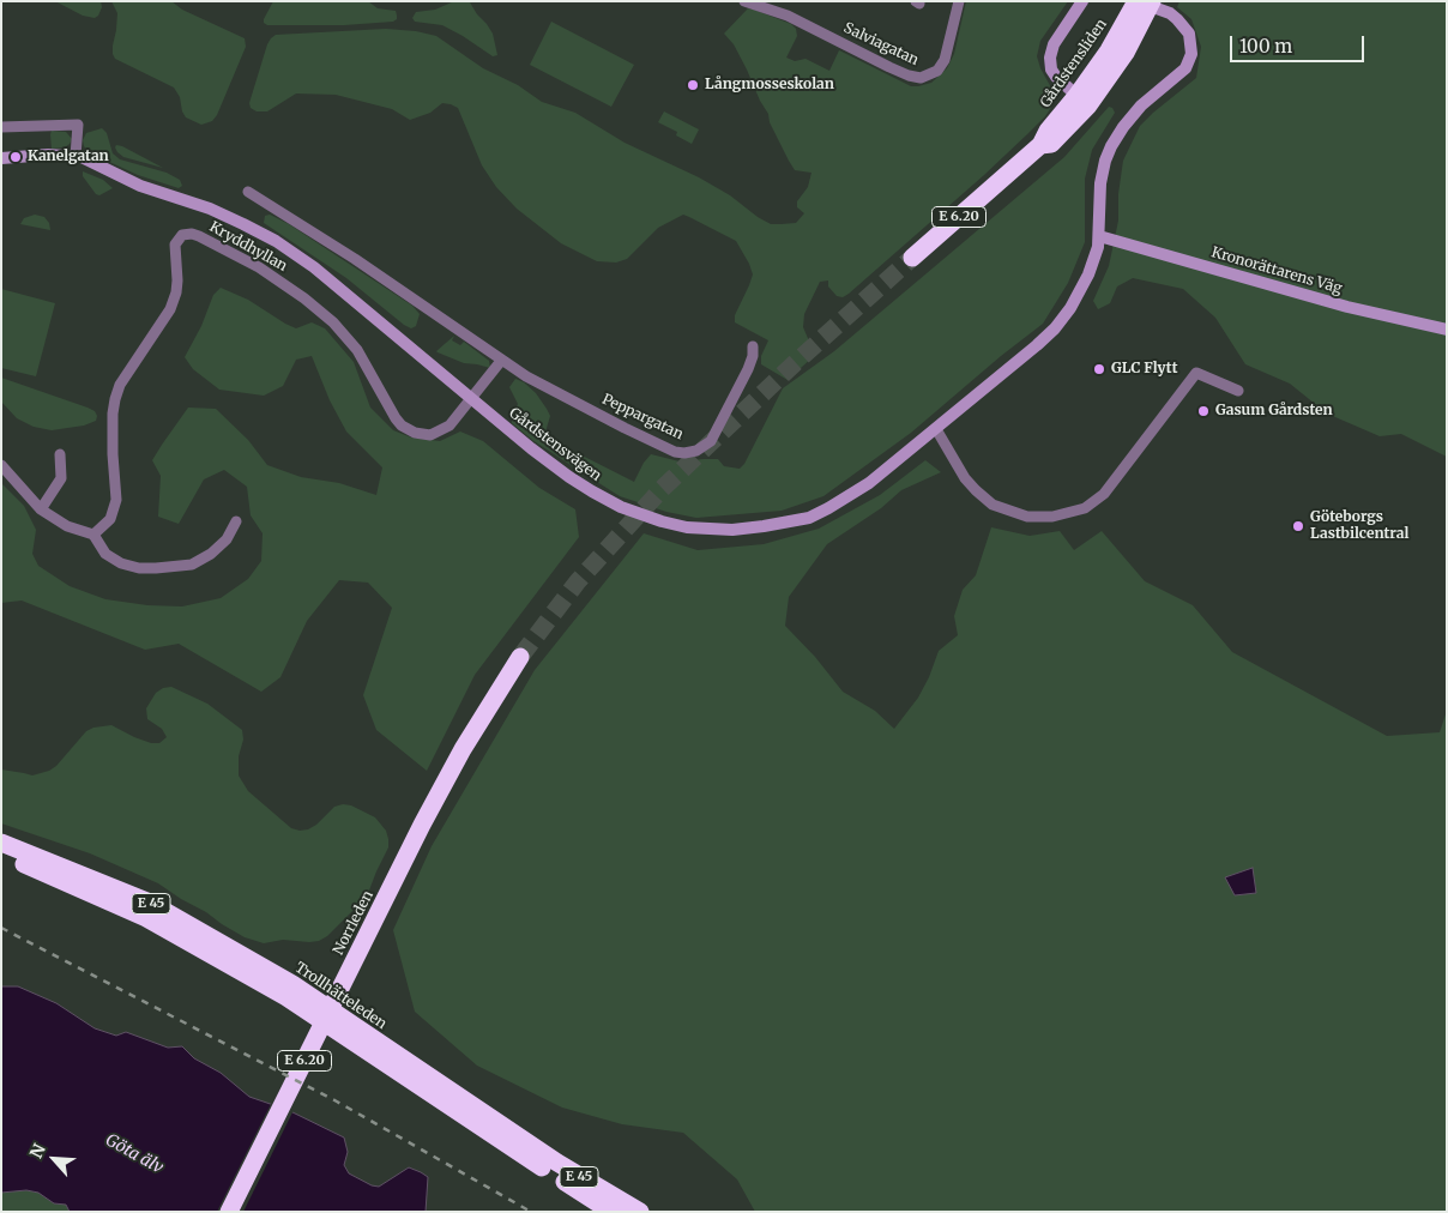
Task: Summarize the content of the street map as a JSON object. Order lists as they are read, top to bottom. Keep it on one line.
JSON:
{"streets":{"highway":["Gårdstensliden","E 6.20","E 45","Norrleden","Trollhätteleden"],"street":["Salviagatan","Kryddhyllan","Kronorättarens Väg","Peppargatan","Gårdstensvägen"]},"crossings":[["Gårdstensliden","Gårdstensvägen"],["Kryddhyllan","Gårdstensvägen"],["Kronorättarens Väg","Gårdstensvägen"]],"water":["Göta älv"],"places":["Långmosseskolan","Kanelgatan","GLC Flytt","Gasum Gårdsten","Göteborgs Lastbilcentral"],"scale_bar":"100 m","north":"top left"}
